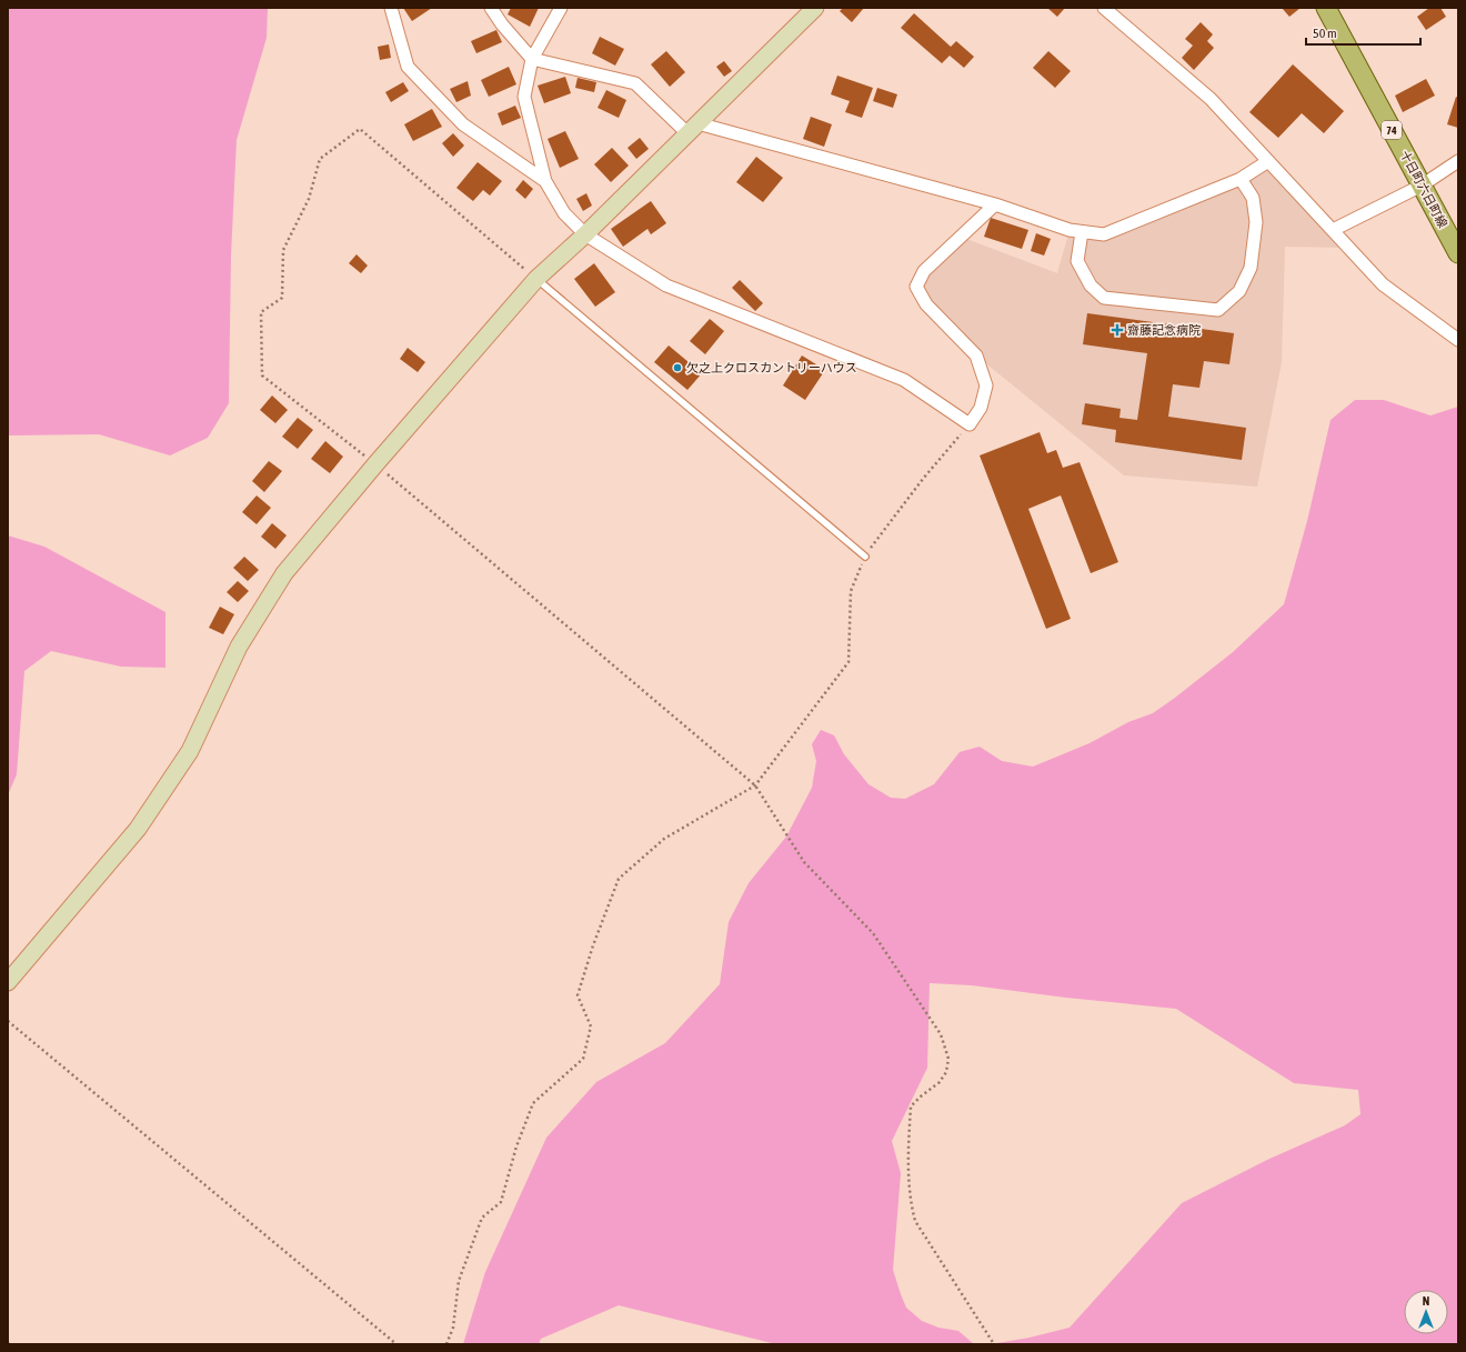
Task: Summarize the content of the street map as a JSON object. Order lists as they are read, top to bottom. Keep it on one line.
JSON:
{"streets":{"main road":["74","十日町六日町線"]},"places":{"health":["齋藤記念病院"],"other":["欠之上クロスカントリーハウス"]},"scale_bar":"50 m","north":"top"}
